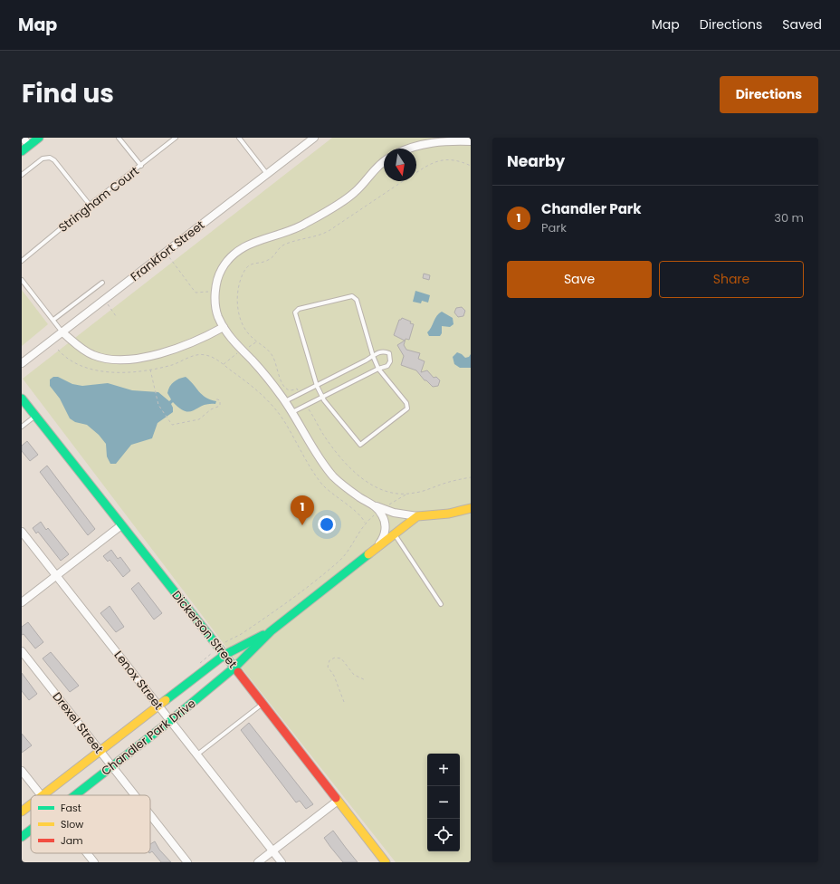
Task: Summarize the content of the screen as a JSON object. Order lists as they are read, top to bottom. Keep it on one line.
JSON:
{"streets":{"street":["Frankfort Street","Dickerson Street","Lenox Street","Drexel Street","Chandler Park Drive"],"lane":["Stringham Court"]},"crossings":[["Dickerson Street","Chandler Park Drive"],["Lenox Street","Chandler Park Drive"],["Drexel Street","Chandler Park Drive"]],"legend":["Fast","Slow","Jam"],"north":"bottom","page":{"header":"Map","nav":["Map","Directions","Saved"],"title":"Find us","buttons":["Directions",["Save","Share"]],"heading":"Nearby","list":[{"mark":"1","name":"Chandler Park","note":"Park","value":"30 m"}],"pins":"1","map_buttons":["+","−"]}}
